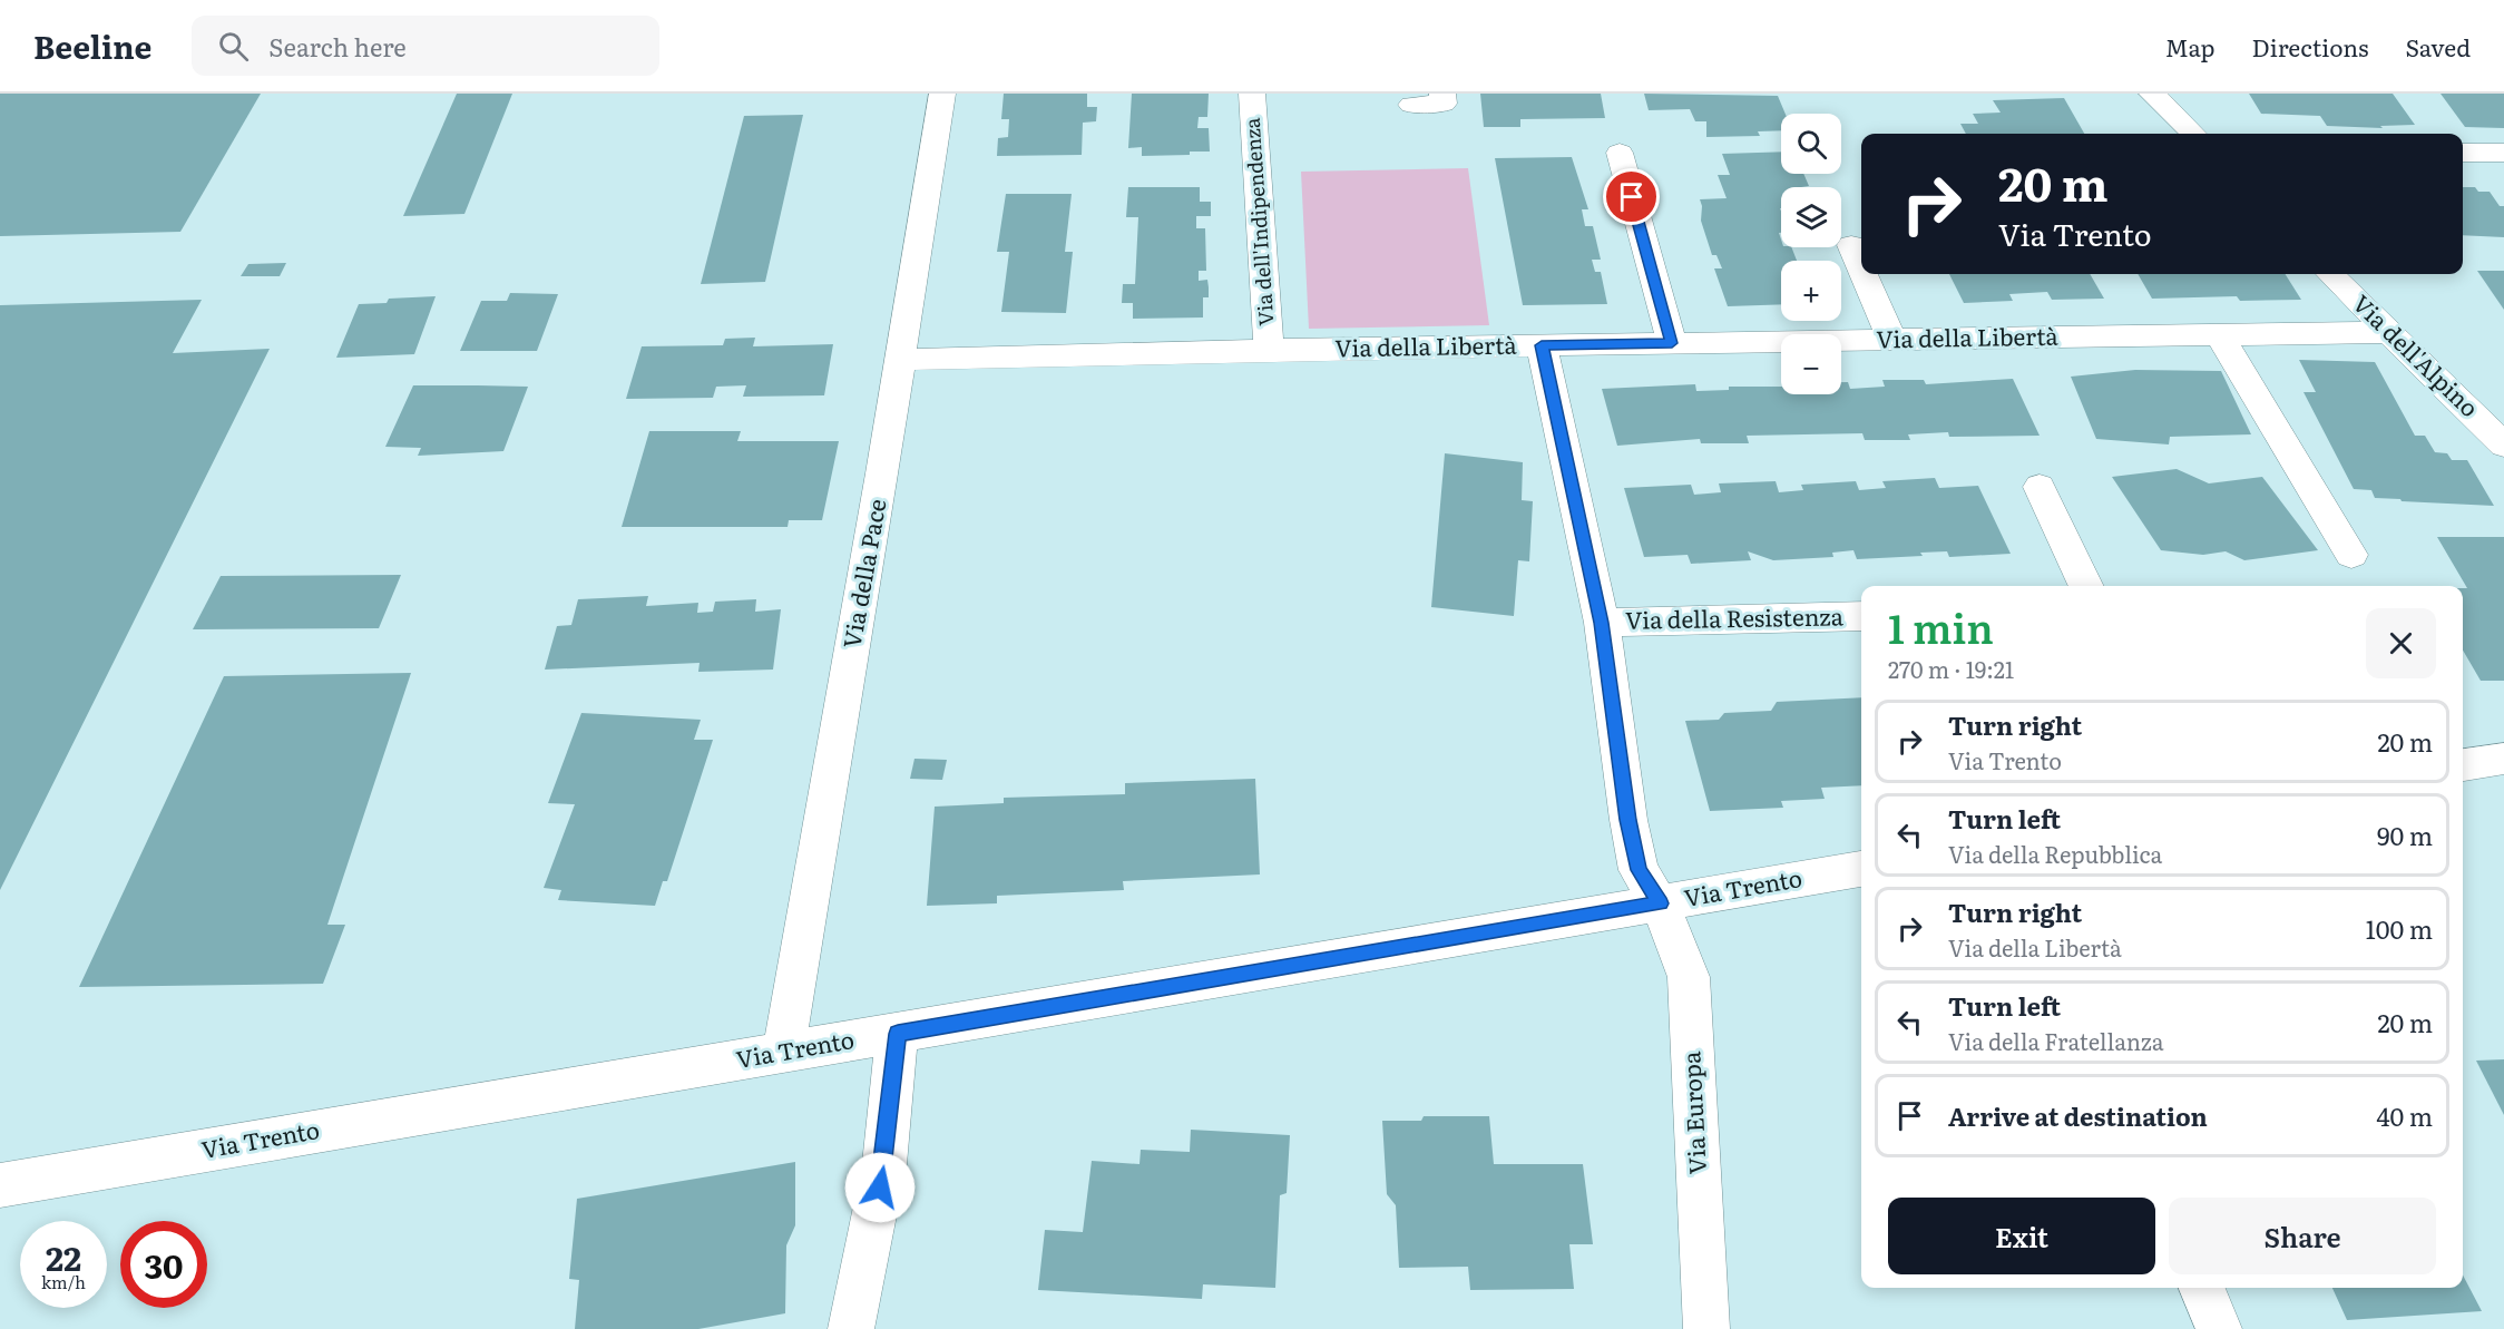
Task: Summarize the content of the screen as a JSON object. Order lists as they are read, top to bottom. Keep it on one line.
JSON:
{"streets":{"street":["Via dell'Indipendenza","Via della Libertà","Via dell'Alpino","Via della Pace","Via della Resistenza","Via Trento","Via Europa"]},"crossings":[["Via dell'Indipendenza","Via della Libertà"],["Via della Libertà","Via dell'Alpino"],["Via della Libertà","Via della Pace"],["Via della Libertà","Via Europa"],["Via della Pace","Via Trento"],["Via della Resistenza","Via Europa"],["Via Trento","Via Europa"]],"page":{"header":"Beeline","search":"Search here","nav":["Map","Directions","Saved"],"map_buttons":["+","−"],"turn":["20 m","Via Trento"],"heading":["1 min","270 m · 19:21"],"list":[{"name":"Turn right","note":"Via Trento","value":"20 m"},{"name":"Turn left","note":"Via della Repubblica","value":"90 m"},{"name":"Turn right","note":"Via della Libertà","value":"100 m"},{"name":"Turn left","note":"Via della Fratellanza","value":"20 m"},{"name":"Arrive at destination","value":"40 m"}],"buttons":["Exit","Share"],"speed":"22 km/h","limit":"30"}}
